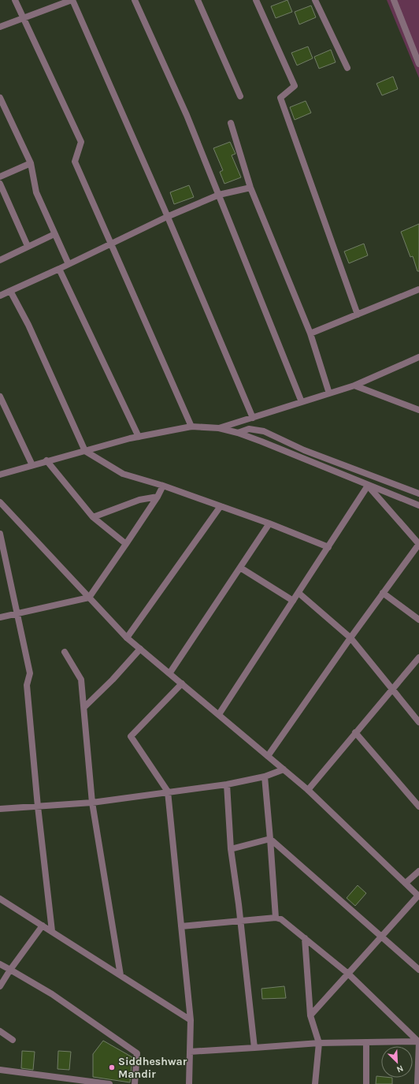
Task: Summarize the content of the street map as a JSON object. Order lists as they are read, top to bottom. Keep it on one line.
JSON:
{"places":["Siddheshwar Mandir"],"north":"bottom right"}
